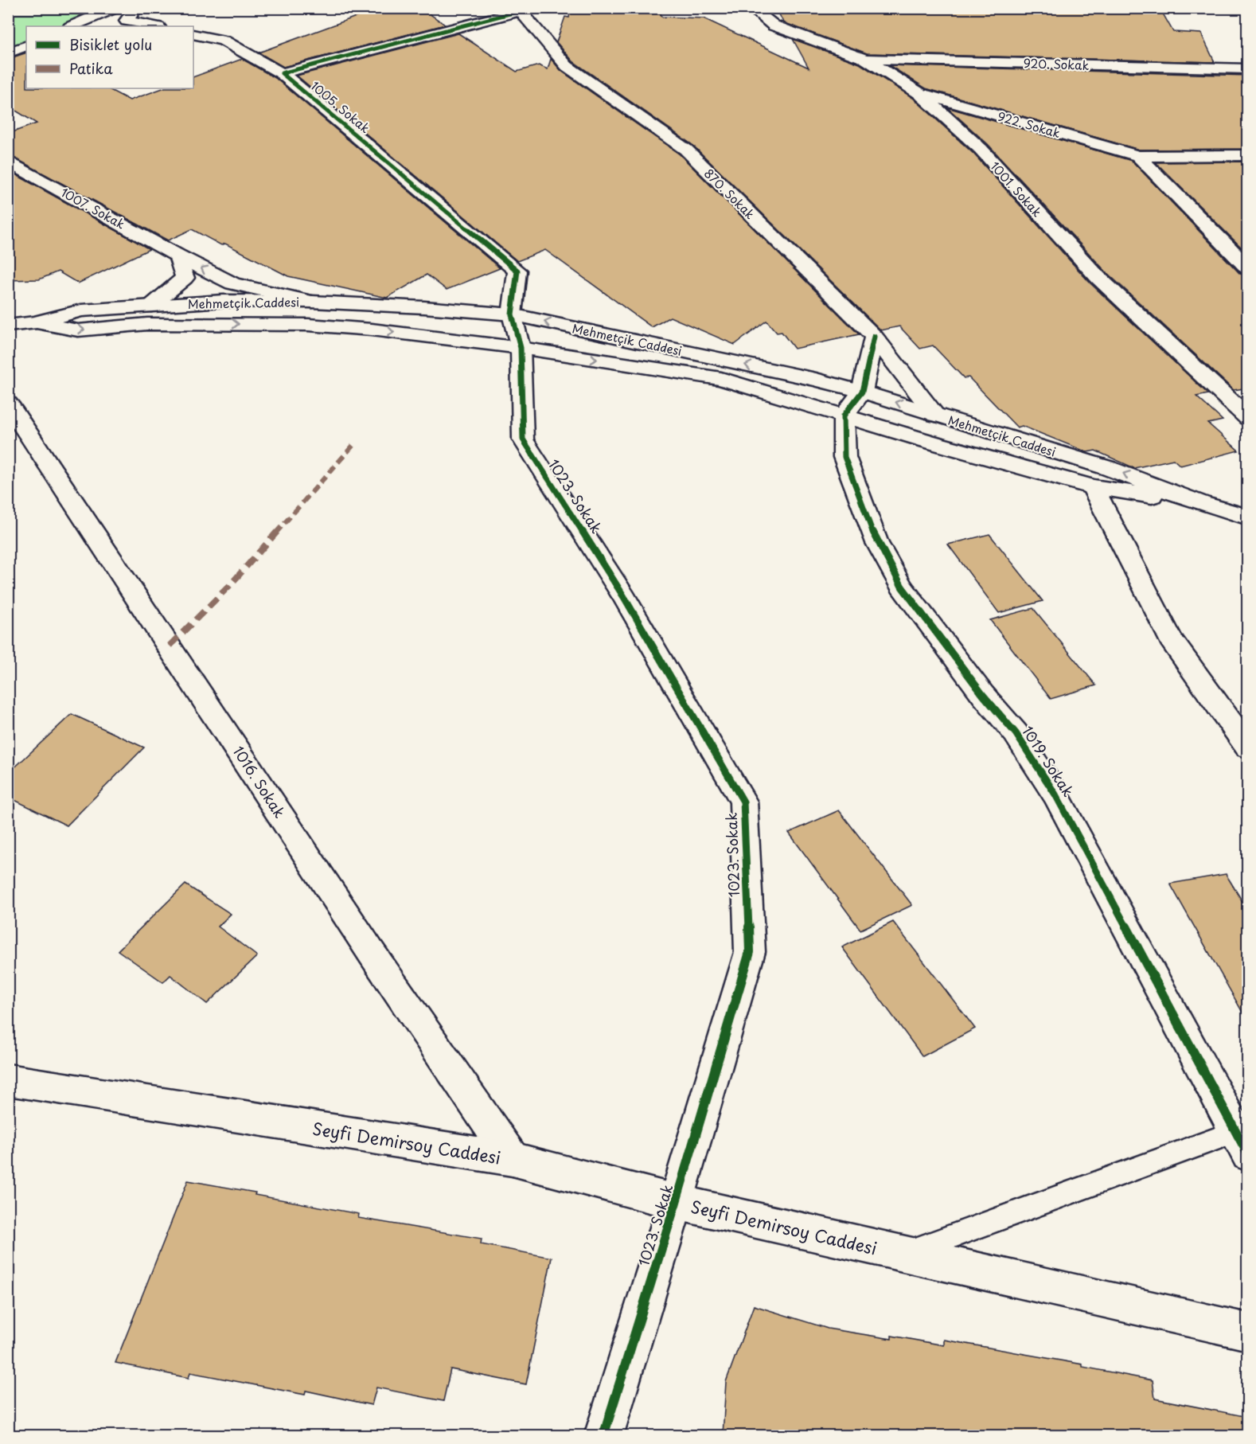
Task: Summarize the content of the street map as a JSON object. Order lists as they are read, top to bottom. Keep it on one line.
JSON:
{"streets":{"street":["920. Sokak","1005. Sokak","922. Sokak","1001. Sokak","870. Sokak","1007. Sokak","Mehmetçik Caddesi","1023. Sokak","1019. Sokak","1016. Sokak","Seyfi Demirsoy Caddesi"]},"crossings":[["920. Sokak","1001. Sokak"],["1005. Sokak","870. Sokak"],["1005. Sokak","Mehmetçik Caddesi"],["1005. Sokak","1023. Sokak"],["922. Sokak","1001. Sokak"],["870. Sokak","Mehmetçik Caddesi"],["1007. Sokak","Mehmetçik Caddesi"],["Mehmetçik Caddesi","1023. Sokak"],["Mehmetçik Caddesi","1019. Sokak"],["1023. Sokak","Seyfi Demirsoy Caddesi"],["1016. Sokak","Seyfi Demirsoy Caddesi"]],"one_way":["1007. Sokak"],"legend":["Bisiklet yolu","Patika"]}
